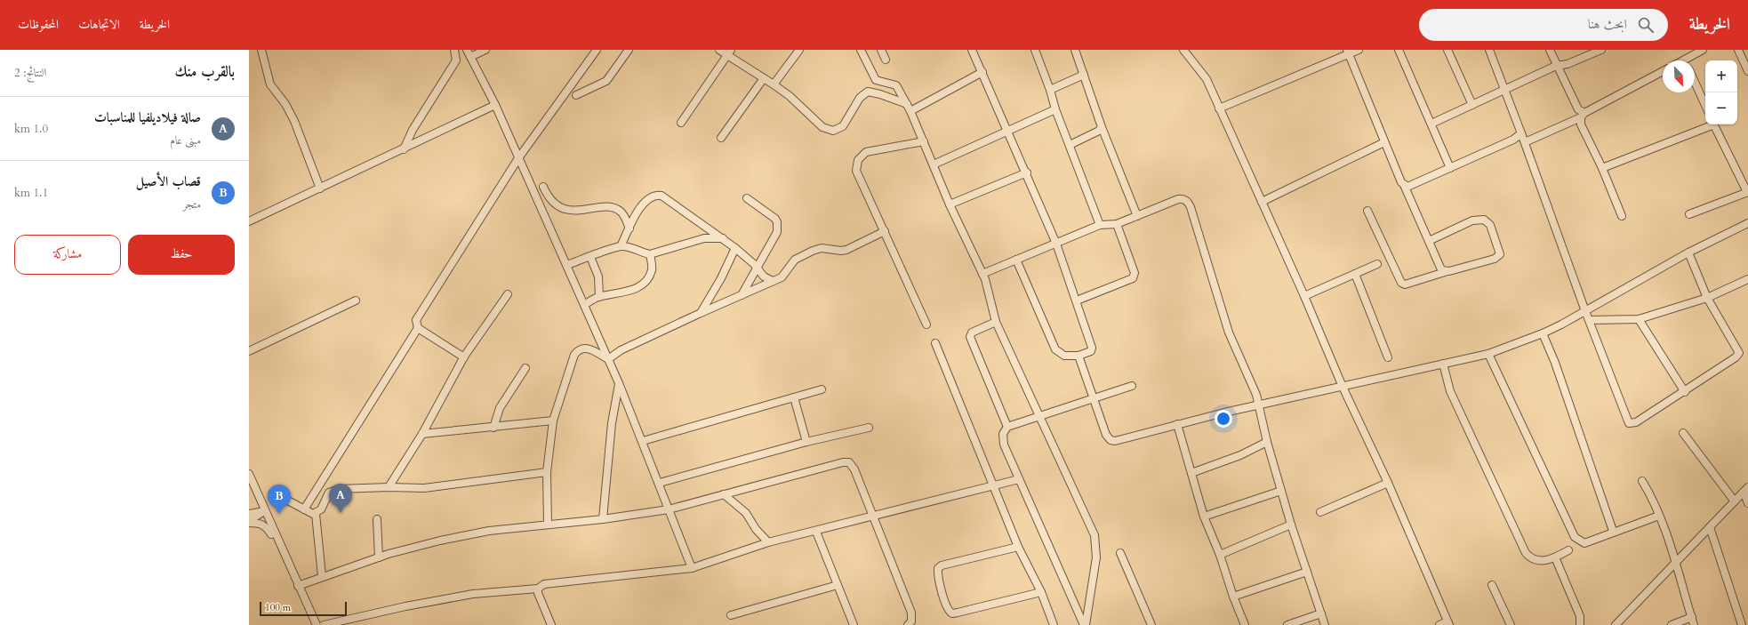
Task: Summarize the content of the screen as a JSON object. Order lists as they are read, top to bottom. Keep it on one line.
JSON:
{"scale_bar":"100 m","north":"bottom right","page":{"header":"الخريطة","search":"ابحث هنا","nav":["الخريطة","الاتجاهات","المحفوظات"],"heading":["بالقرب منك","النتائج: 2"],"map_buttons":["+","−"],"list":[{"mark":"A","name":"صالة فيلاديلفيا للمناسبات","note":"مبنى عام","value":"1.0 km"},{"mark":"B","name":"قصاب الأصيل","note":"متجر","value":"1.1 km"}],"buttons":["حفظ","مشاركة"],"pins":["A","B"],"scale":"100 m"}}
